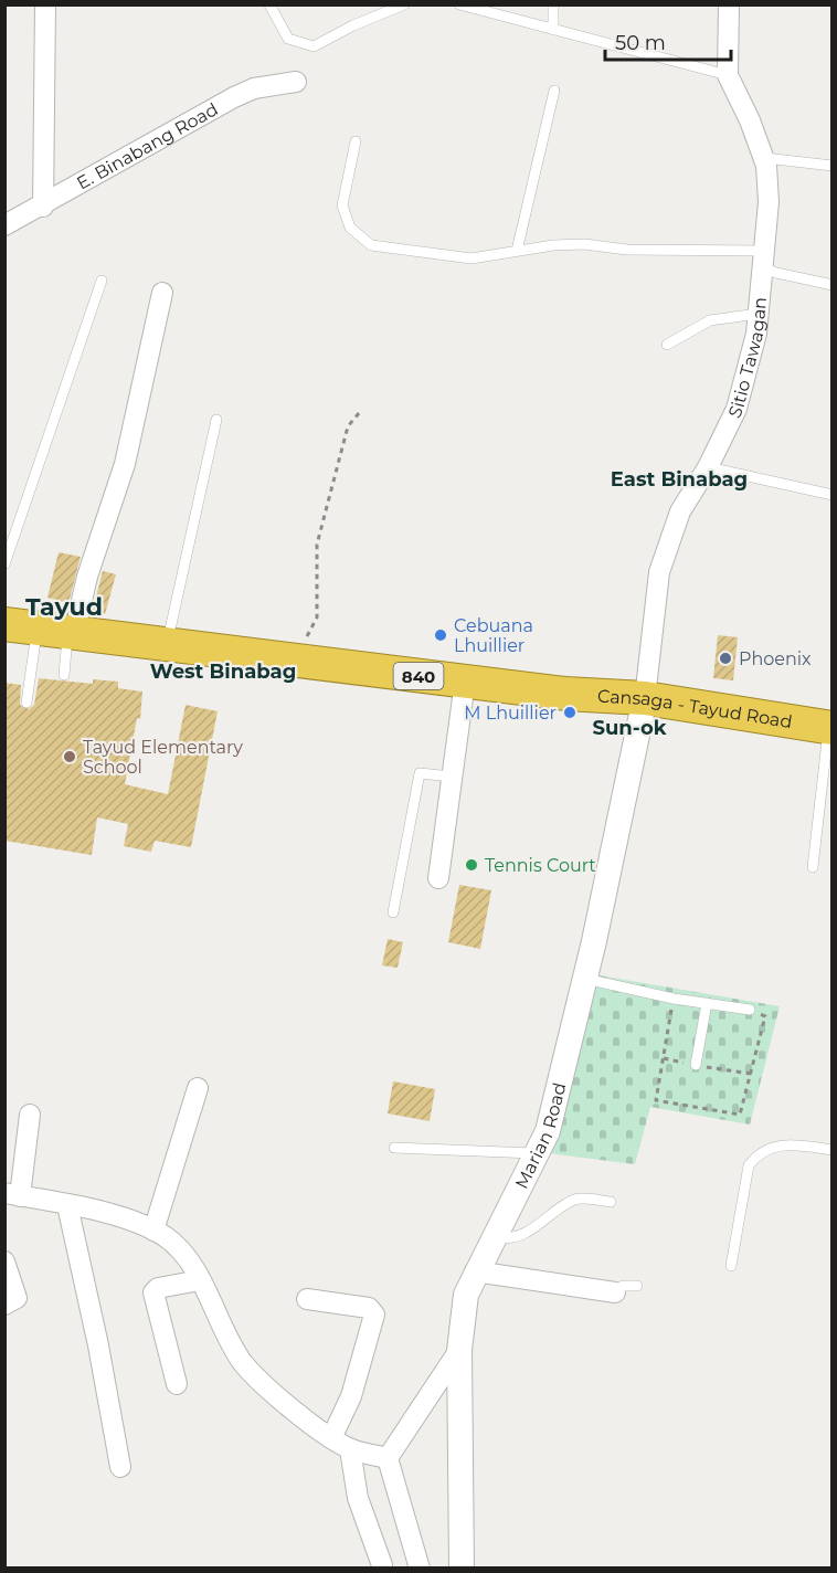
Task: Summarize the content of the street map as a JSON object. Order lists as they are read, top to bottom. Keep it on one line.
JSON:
{"streets":{"highway":["840","Cansaga - Tayud Road"],"street":["E. Binabang Road","Sitio Tawagan","Marian Road"]},"crossings":[["Sitio Tawagan","Cansaga - Tayud Road"],["Sitio Tawagan","Marian Road"],["Cansaga - Tayud Road","Marian Road"]],"districts":["East Binabag","Tayud","West Binabag","Sun-ok"],"places":["Cebuana Lhuillier","Phoenix","M Lhuillier","Tayud Elementary School","Tennis Court"],"scale_bar":"50 m"}
